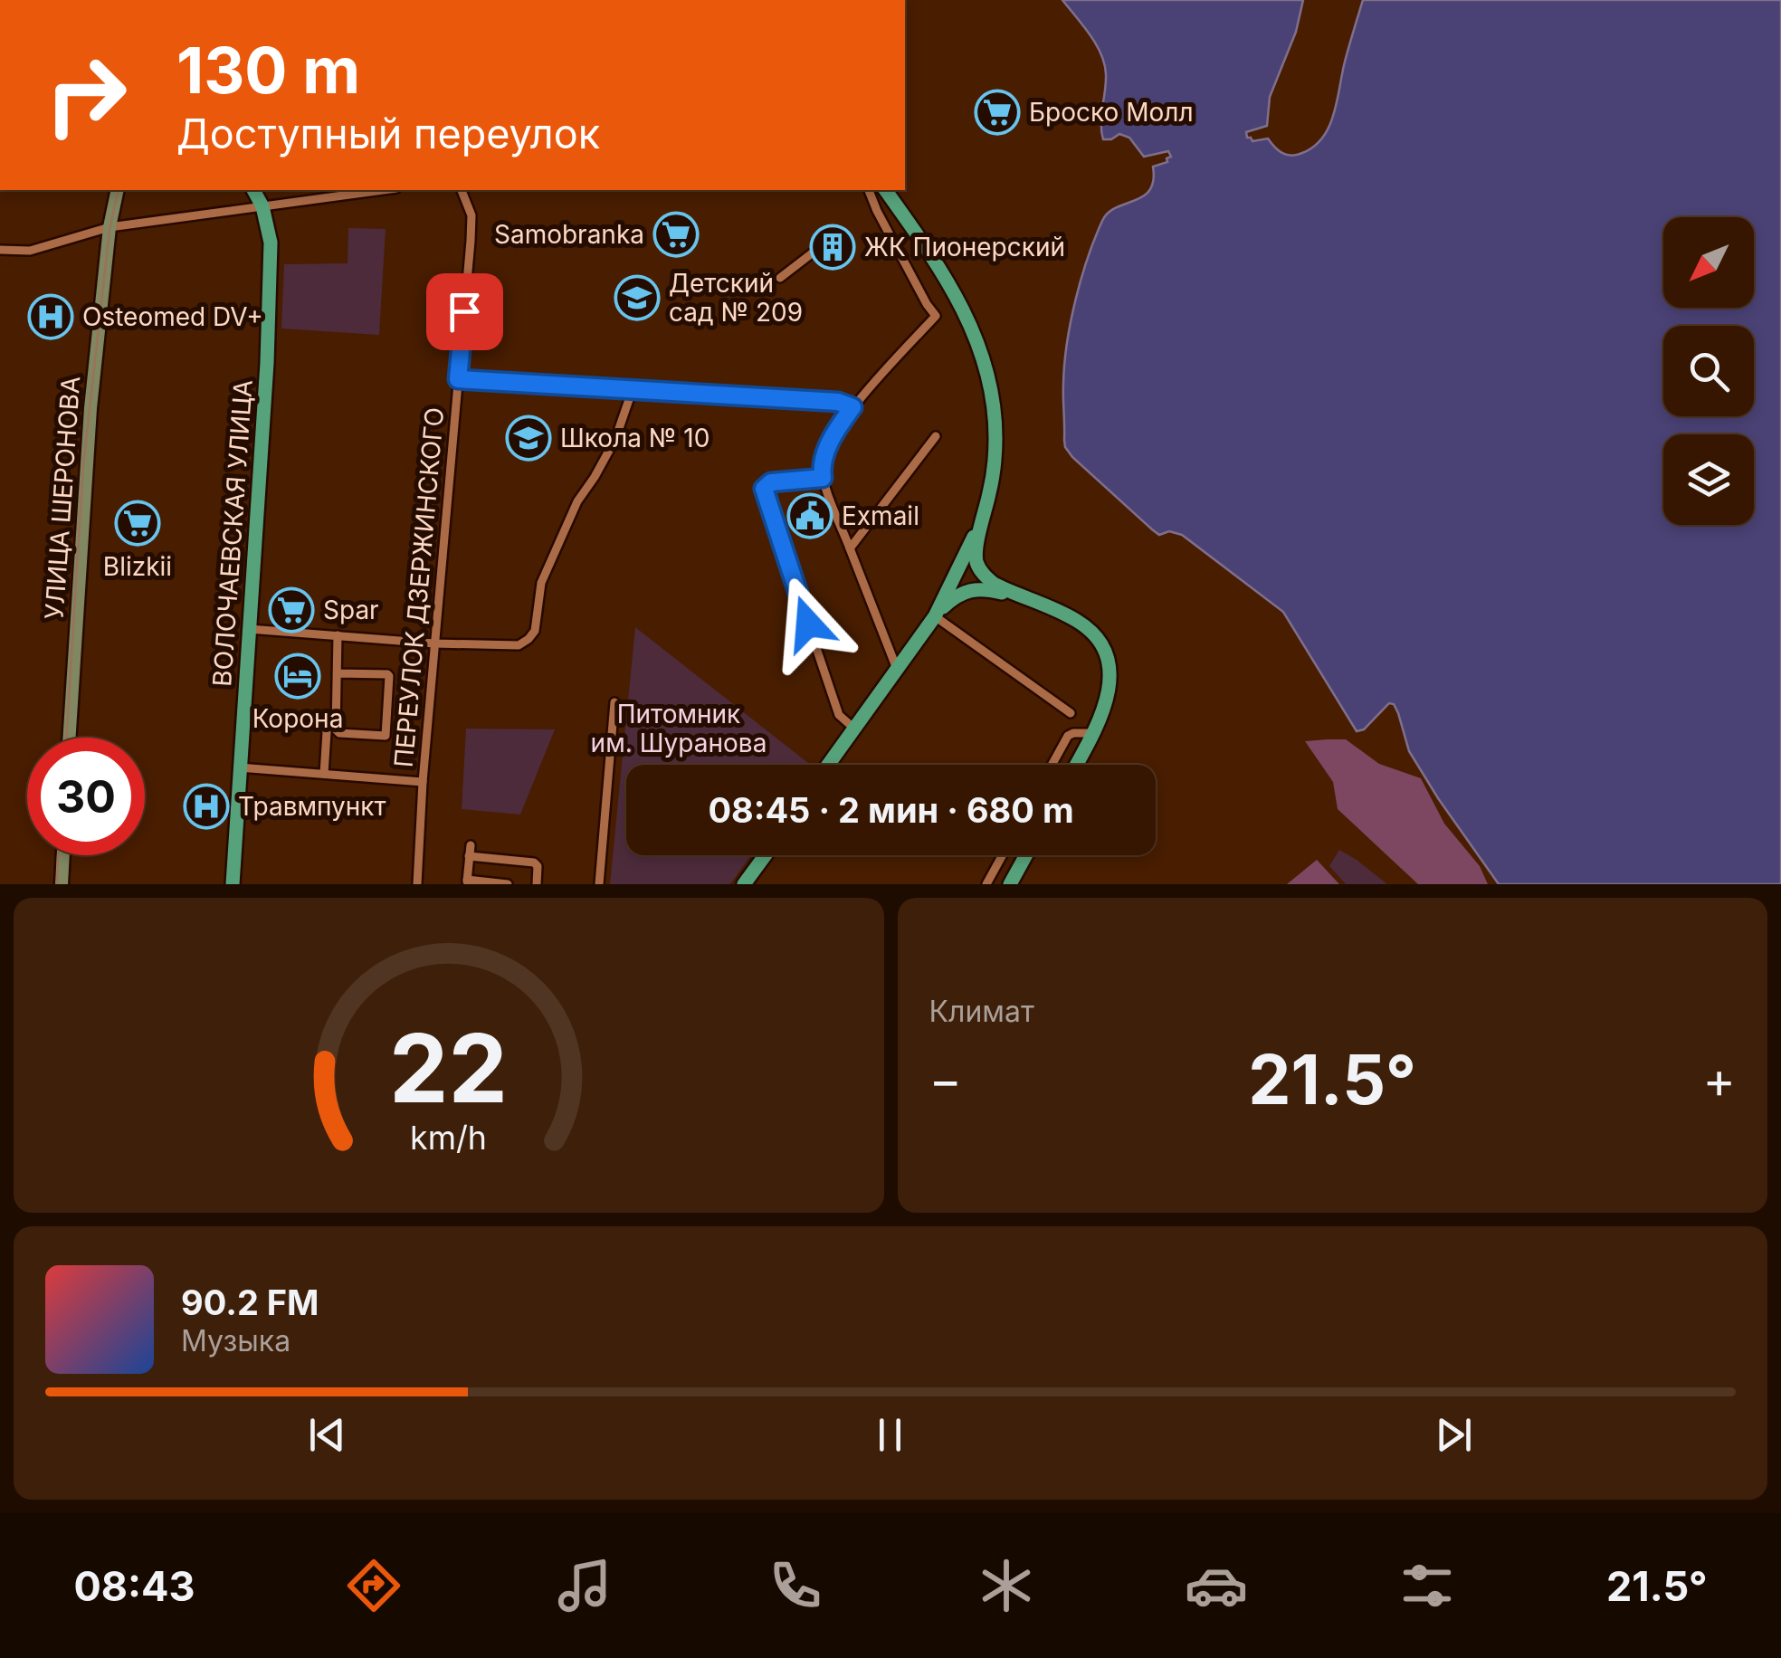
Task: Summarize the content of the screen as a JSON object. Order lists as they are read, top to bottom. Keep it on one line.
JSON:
{"streets":{"main road":["УЛИЦА ШЕРОНОВА","ВОЛОЧАЕВСКАЯ УЛИЦА"],"street":["ПЕРЕУЛОК ДЗЕРЖИНСКОГО"]},"parks":["Питомник им. Шуранова"],"places":{"supermarket":["Броско Молл","Samobranka","Blizkii","Spar"],"building":["ЖК Пионерский"],"school or university":["Детский сад № 209","Школа № 10"],"hospital":["Osteomed DV+","Травмпункт"],"public building":["Exmail"],"hotel":["Корона"]},"north":"bottom left","page":{"turn":["130 m","Доступный переулок"],"limit":"30","trip":"08:45 · 2 мин · 680 m","tile":"Климат","heat":["−","21.5°","+"],"song":["90.2 FM","Музыка"],"tabs":["08:43","21.5°"],"gauge":["22","km/h"]}}
